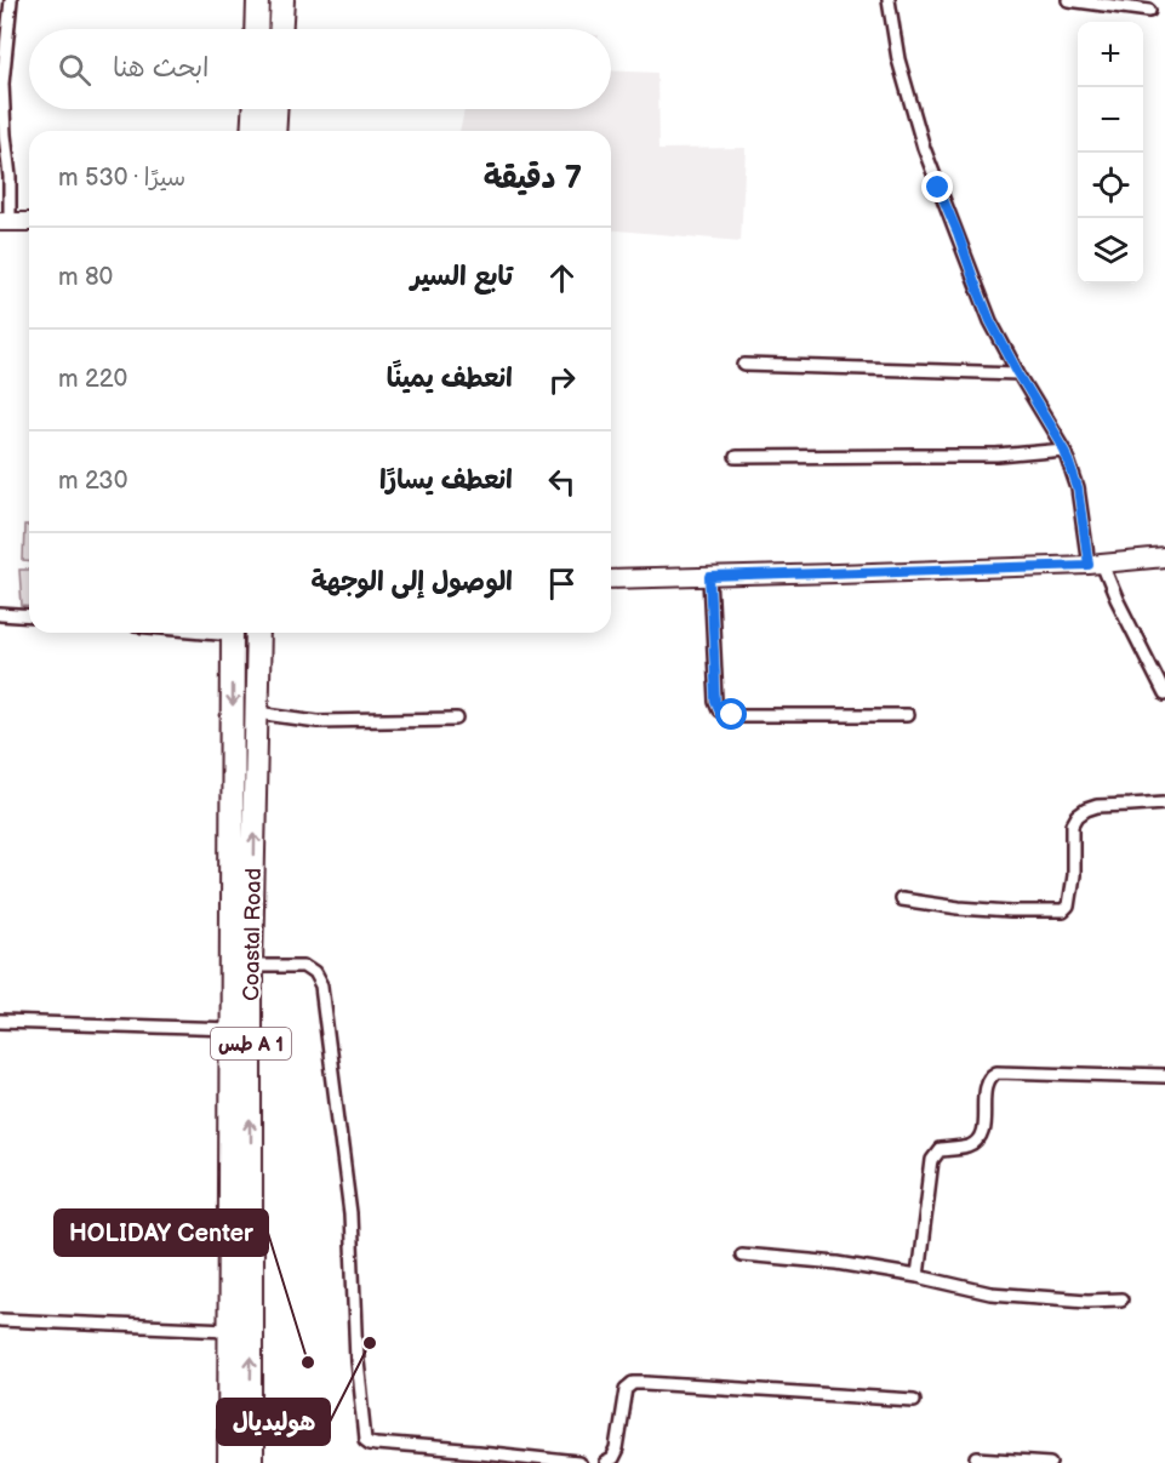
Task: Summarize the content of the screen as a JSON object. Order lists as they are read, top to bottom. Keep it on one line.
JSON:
{"streets":{"highway":["Coastal Road","طس A 1"]},"places":["هوليديال","HOLIDAY Center"],"page":{"map_buttons":["+","−"],"search":"ابحث هنا","heading":["7 دقيقة","سيرًا · 530 m"],"list":[["تابع السير","80 m"],["انعطف يمينًا","220 m"],["انعطف يسارًا","230 m"],"الوصول إلى الوجهة"]}}
